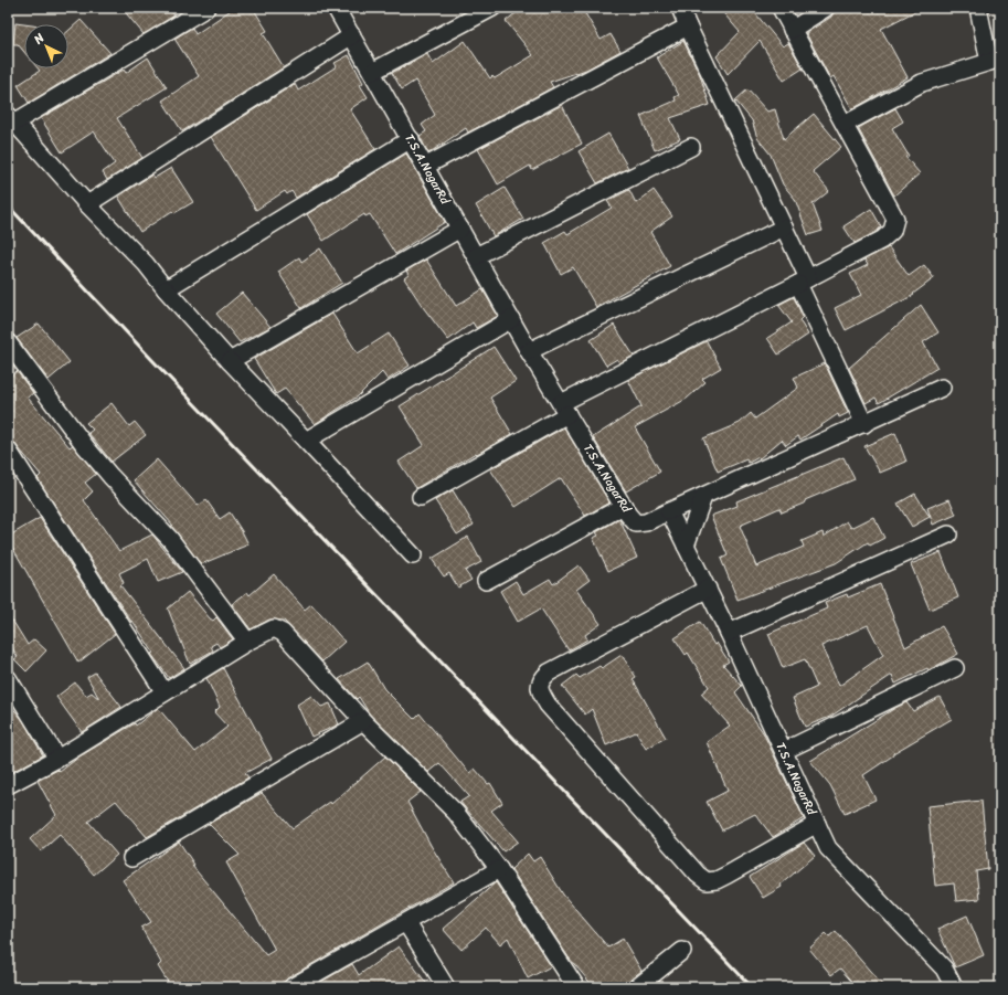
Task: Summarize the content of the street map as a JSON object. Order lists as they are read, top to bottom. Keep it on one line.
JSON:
{"streets":{"street":["T.S.A.NagarRd"]},"north":"top left"}
